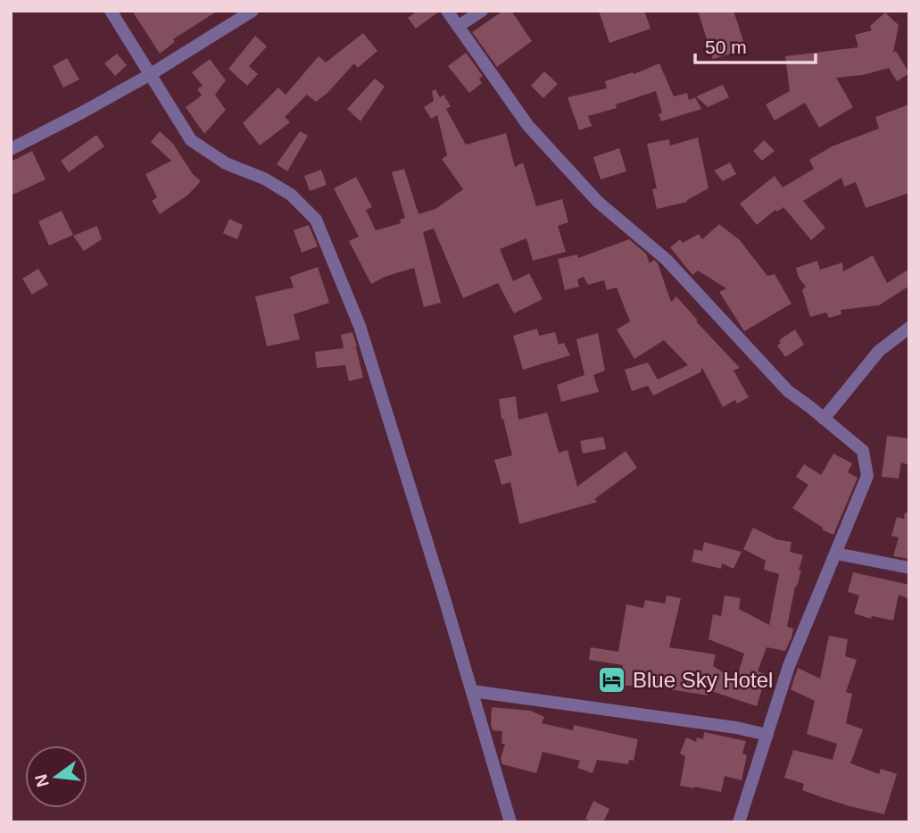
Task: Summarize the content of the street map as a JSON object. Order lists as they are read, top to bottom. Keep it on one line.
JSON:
{"places":{"hotel":["Blue Sky Hotel"]},"scale_bar":"50 m","north":"left"}
